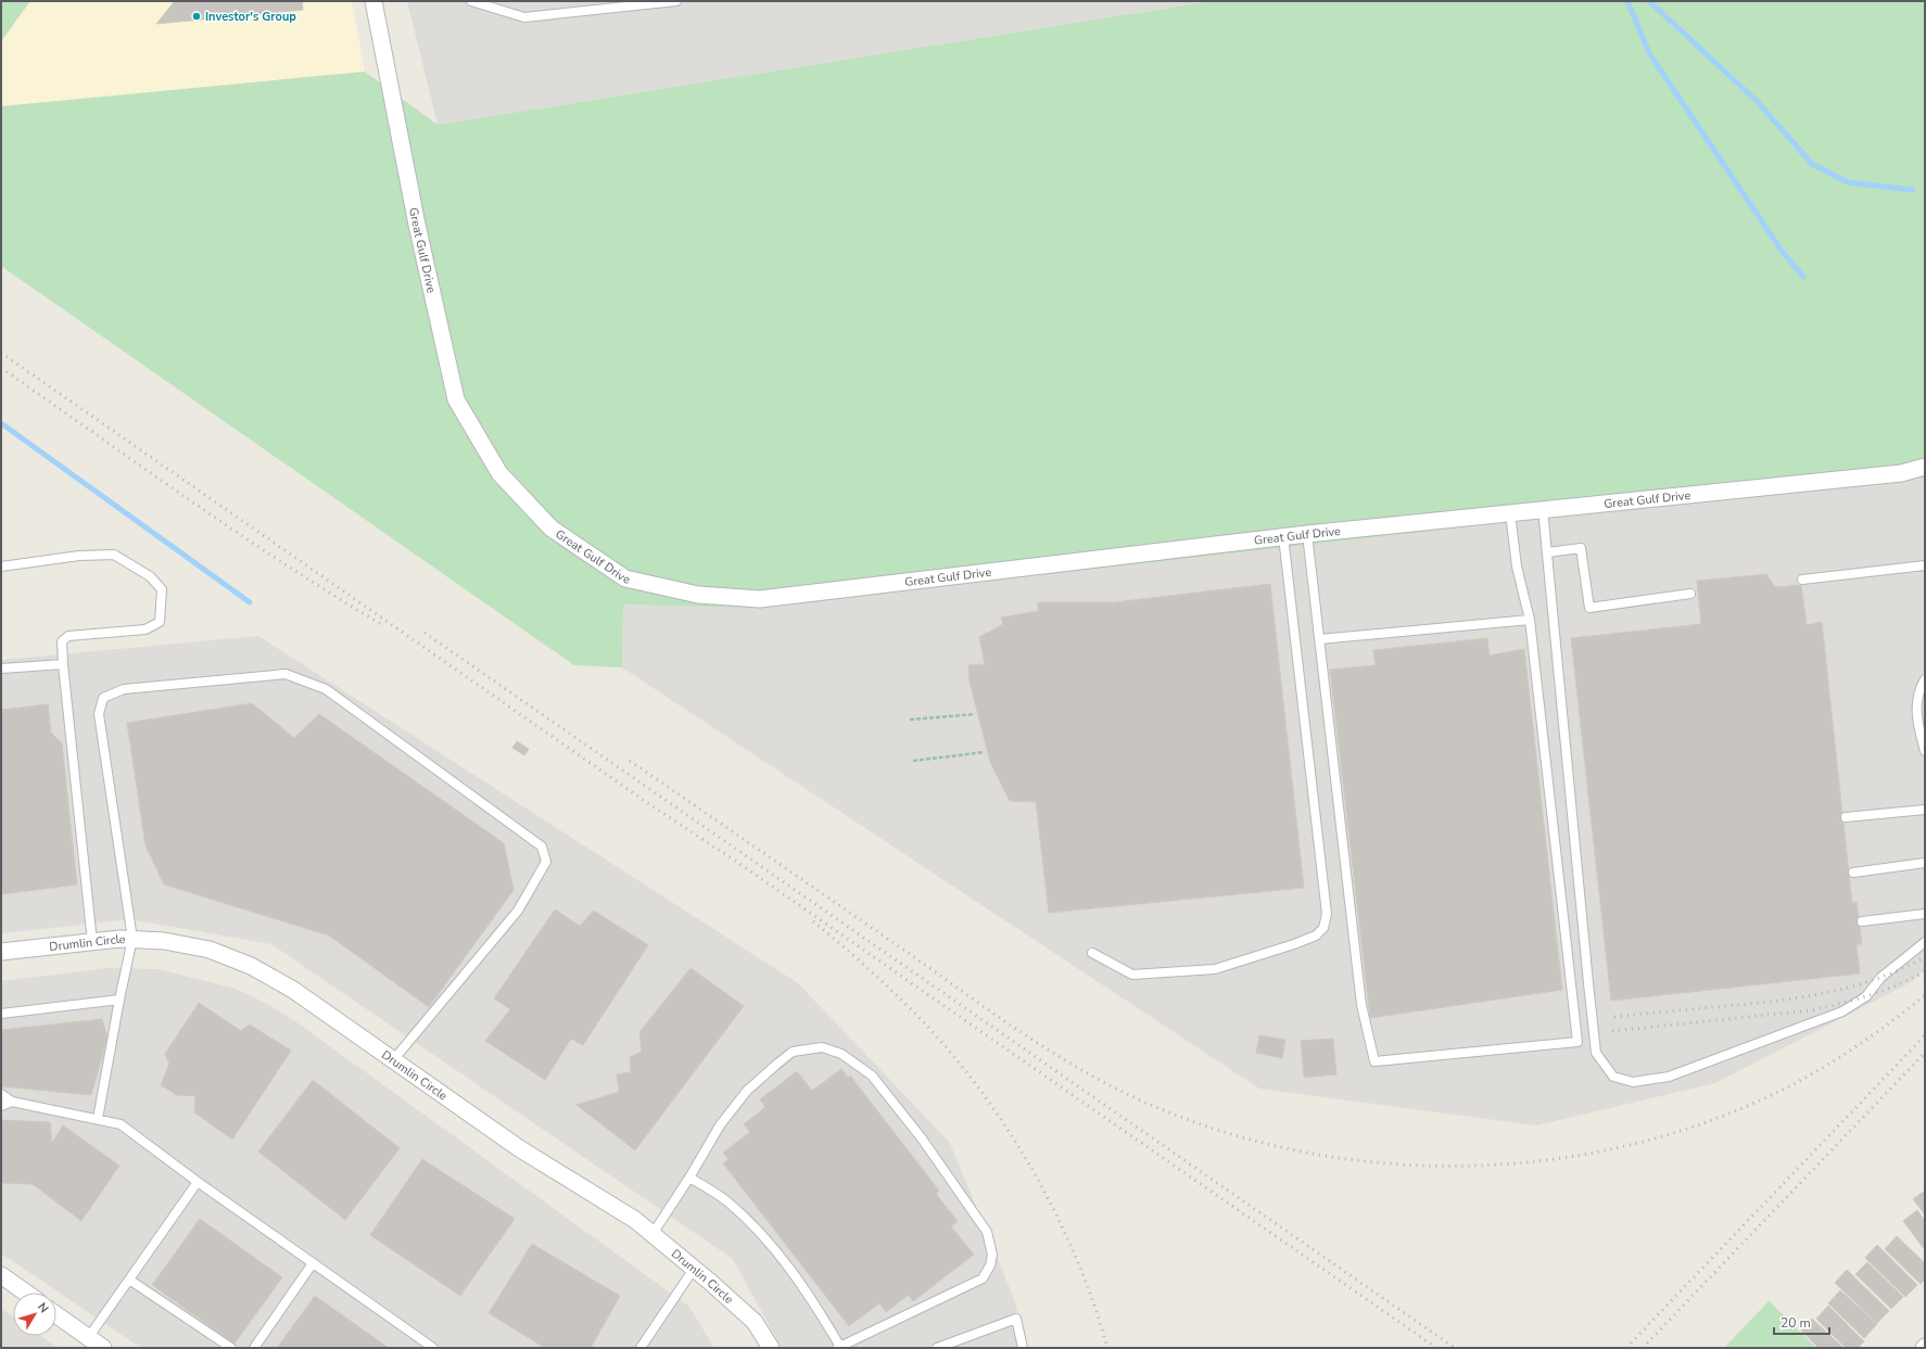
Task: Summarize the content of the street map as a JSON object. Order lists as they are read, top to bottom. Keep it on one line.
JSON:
{"streets":{"street":["Great Gulf Drive","Drumlin Circle"]},"places":["Investor's Group"],"scale_bar":"20 m","north":"top right"}
